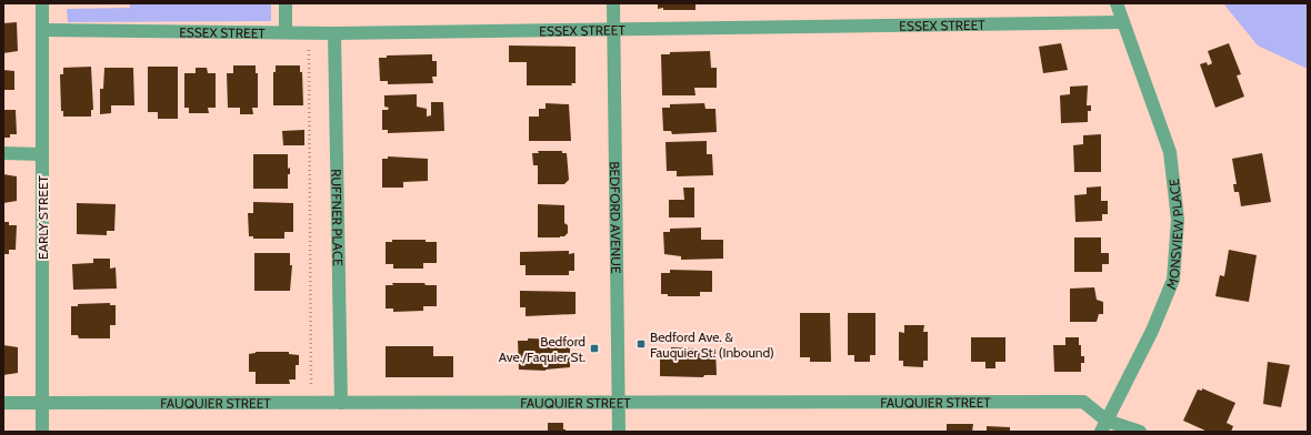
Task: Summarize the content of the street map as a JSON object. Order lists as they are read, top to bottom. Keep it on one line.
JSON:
{"streets":{"street":["ESSEX STREET","EARLY STREET","RUFFNER PLACE","BEDFORD AVENUE","MONSVIEW PLACE","FAUQUIER STREET"]},"crossings":[["ESSEX STREET","EARLY STREET"],["ESSEX STREET","RUFFNER PLACE"],["ESSEX STREET","BEDFORD AVENUE"],["ESSEX STREET","MONSVIEW PLACE"],["EARLY STREET","FAUQUIER STREET"],["RUFFNER PLACE","FAUQUIER STREET"],["BEDFORD AVENUE","FAUQUIER STREET"],["MONSVIEW PLACE","FAUQUIER STREET"]],"places":{"transit":["Bedford Ave. & Fauquier St. (Inbound)","Bedford Ave./Faquier St."]}}
